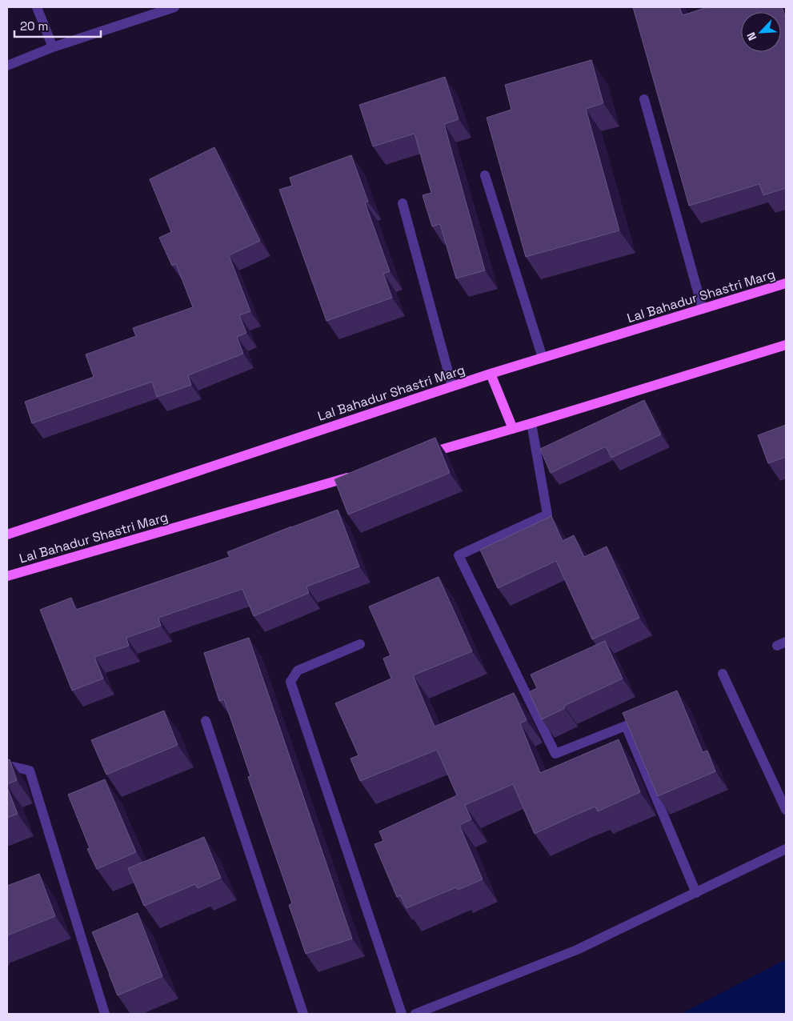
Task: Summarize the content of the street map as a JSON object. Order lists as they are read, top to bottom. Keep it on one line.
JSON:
{"streets":{"main road":["Lal Bahadur Shastri Marg"]},"scale_bar":"20 m","north":"bottom left"}
